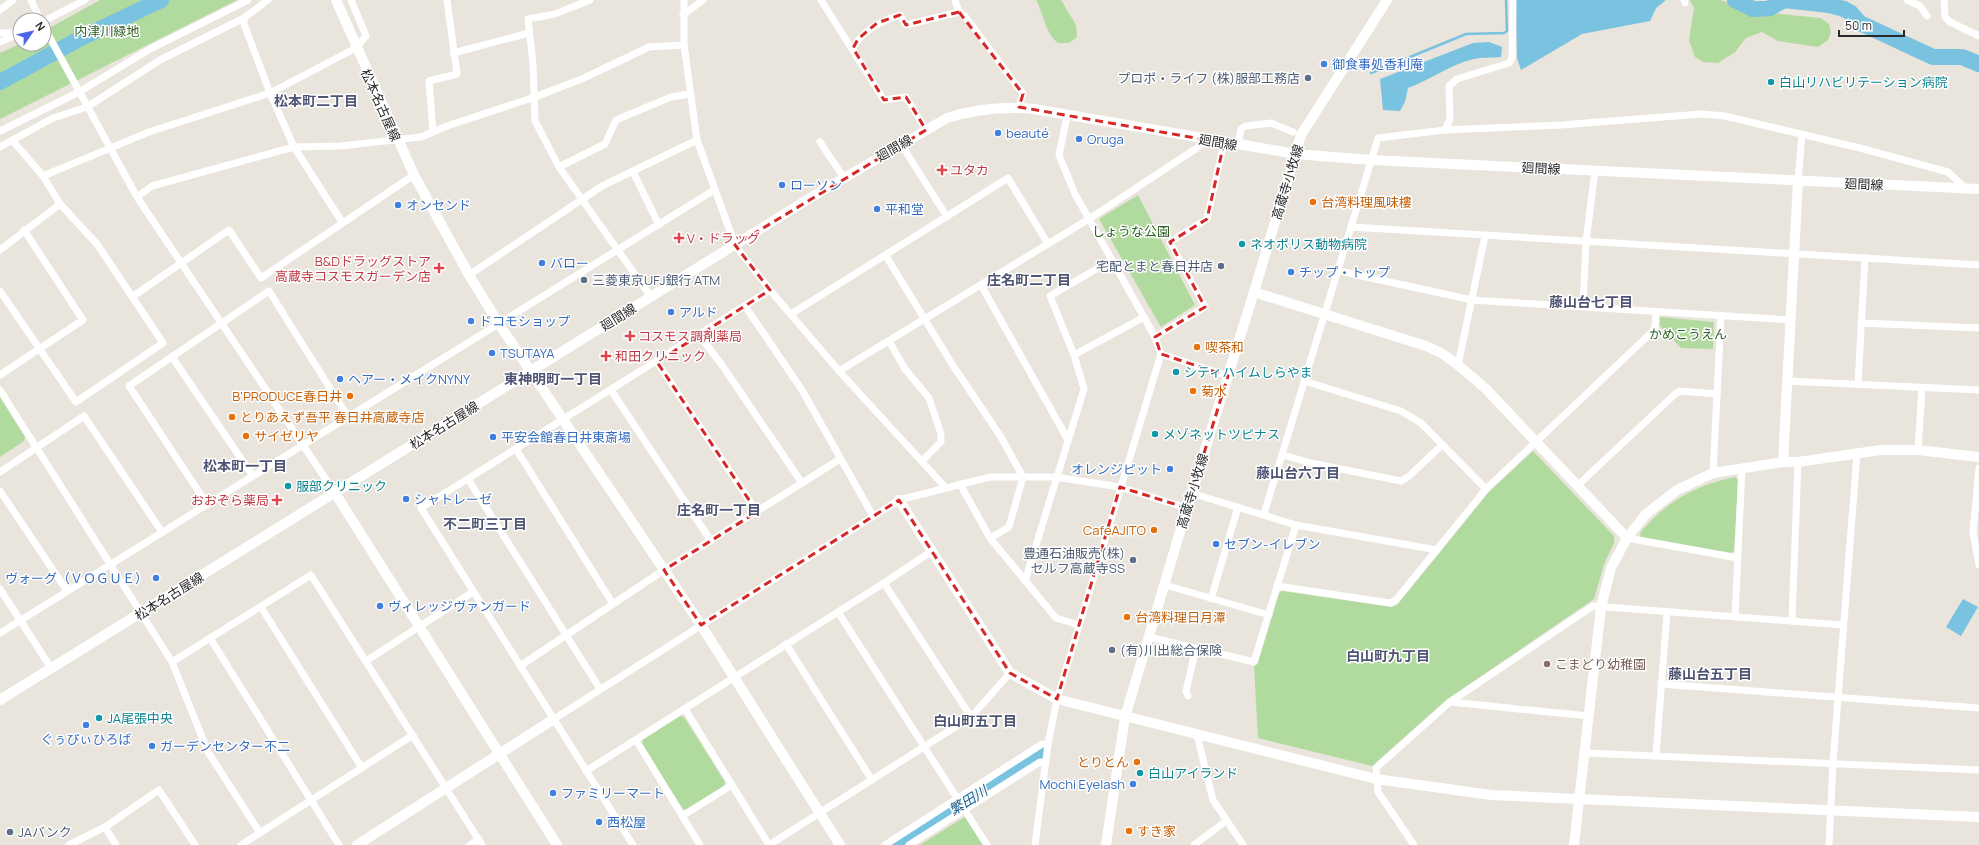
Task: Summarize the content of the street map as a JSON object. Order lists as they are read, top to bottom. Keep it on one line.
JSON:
{"streets":{"street":["松本名古屋線","廻間線","高蔵寺小牧線"]},"crossings":[["松本名古屋線","廻間線"],["廻間線","高蔵寺小牧線"]],"districts":["松本町二丁目","庄名町二丁目","藤山台七丁目","東神明町一丁目","松本町一丁目","藤山台六丁目","庄名町一丁目","不二町三丁目","白山町九丁目","藤山台五丁目","白山町五丁目"],"water":["繁田川"],"parks":["内津川緑地","しょうな公園","かめこうえん"],"places":{"other":["御食事処香利庵","プロポ・ライフ (株)服部工務店","白山リハビリテーション病院","beauté","Oruga","ローソン","台湾料理風味樓","オンセンド","平和堂","ネオポリス動物病院","バロー","宅配とまと春日井店","チップ・トップ","三菱東京UFJ銀行 ATM","アルド","ドコモショップ","喫茶和","TSUTAYA","シティハイムしらやま","ヘアー・メイクNYNY","菊水","B'PRODUCE春日井","とりあえず吾平 春日井高蔵寺店","メゾネットツピナス","サイゼリヤ","平安会館春日井東斎場","オレンジピット","服部クリニック","シャトレーゼ","CafeAJITO","セブン-イレブン","豊通石油販売(株) セルフ高蔵寺SS","ヴォーグ（ＶＯＧＵＥ）","ヴィレッジヴァンガード","台湾料理日月潭","(有)川出総合保険","こまどり幼稚園","JA尾張中央","ぐぅぴぃひろば","ガーデンセンター不二","とりとん","白山アイランド","Mochi Eyelash","ファミリーマート","西松屋","すき家","JAバンク"],"health":["ユタカ","V・ドラッグ","B&Dドラッグストア 高蔵寺コスモスガーデン店","コスモス調剤薬局","和田クリニック","おおぞら薬局"]},"scale_bar":"50 m","north":"top right"}
